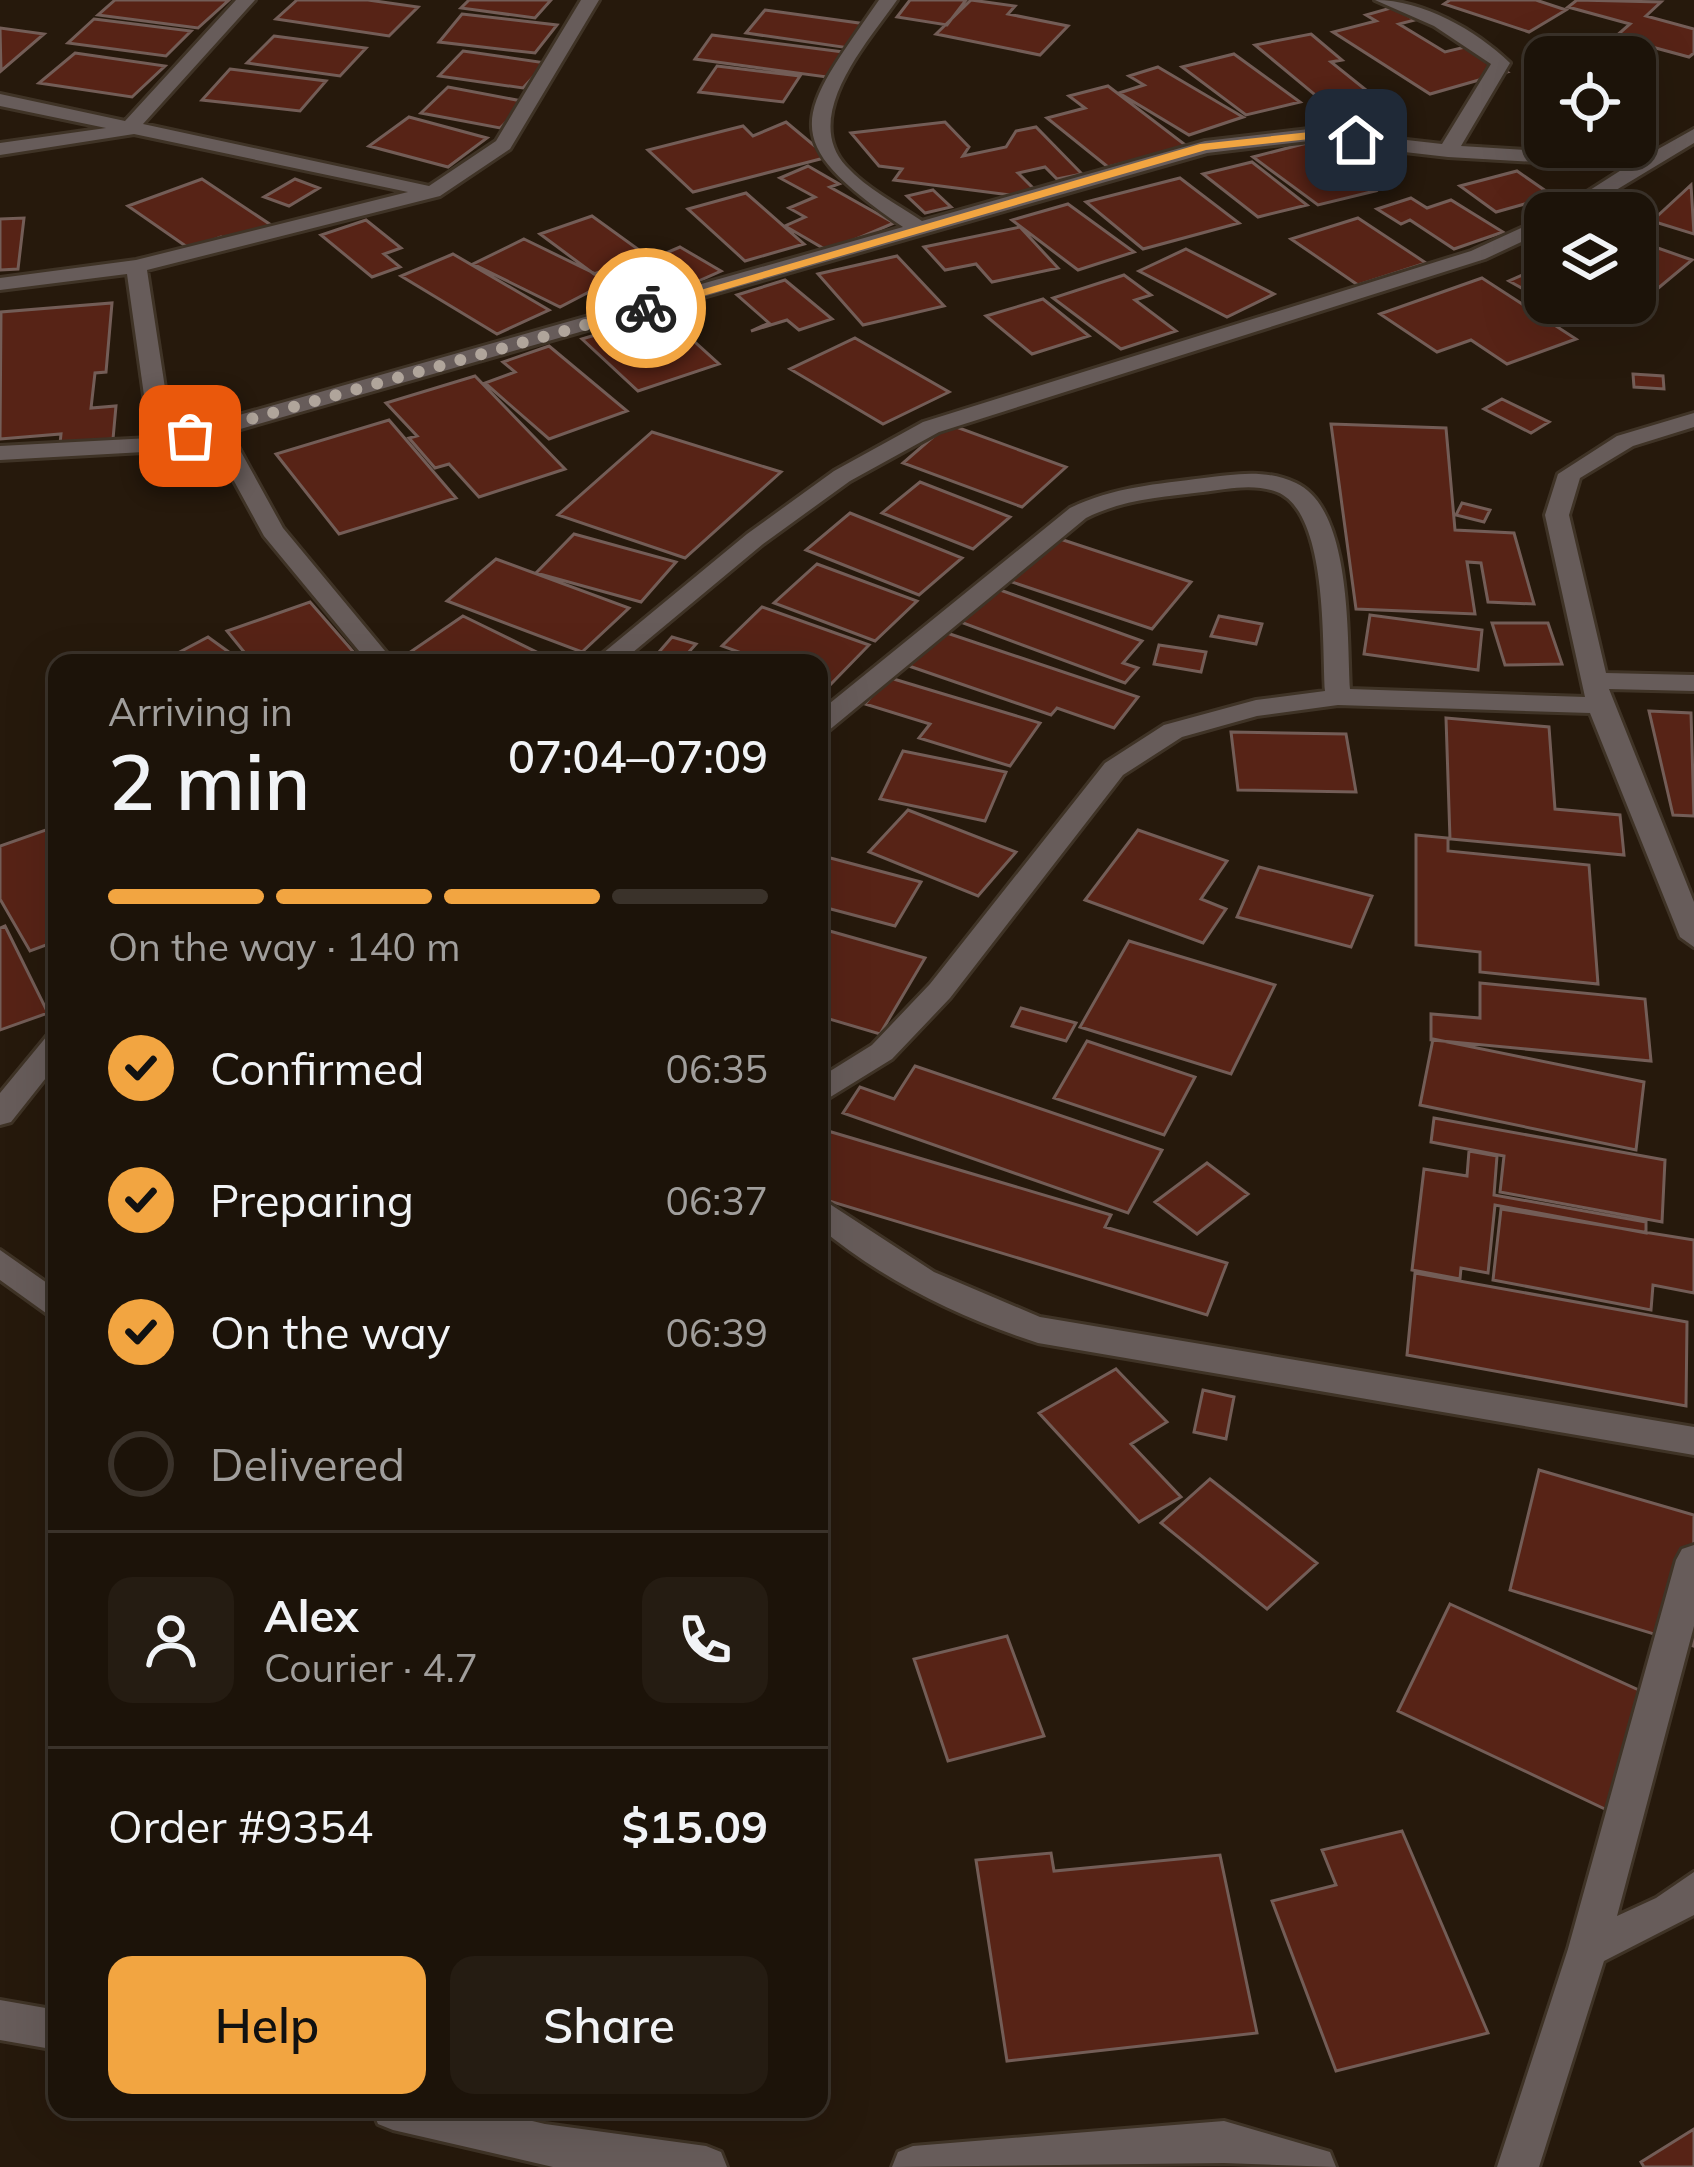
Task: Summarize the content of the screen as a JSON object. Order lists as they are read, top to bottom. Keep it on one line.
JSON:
{"page":{"heading":["2 min","Arriving in","07:04–07:09"],"panel":["Alex","Courier · 4.7","Order #9354","$15.09"],"bar":"On the way · 140 m","list":[["Confirmed","06:35"],["Preparing","06:37"],["On the way","06:39"],"Delivered"],"buttons":["Help","Share"]}}
